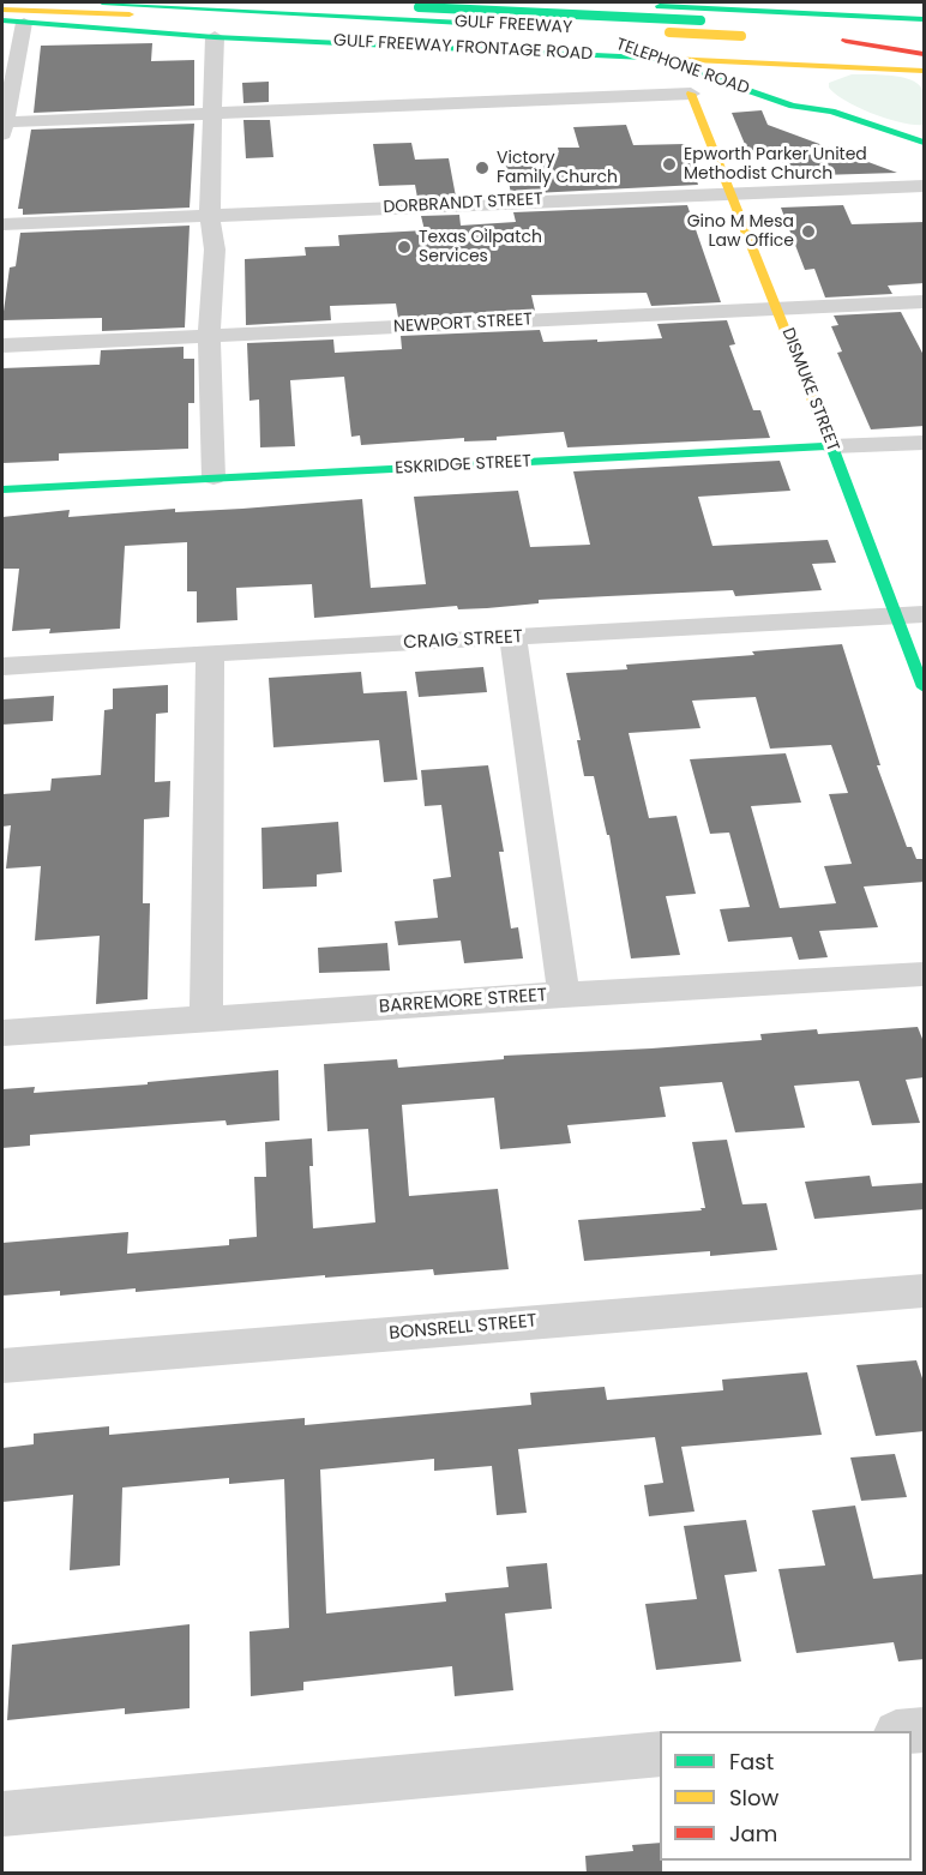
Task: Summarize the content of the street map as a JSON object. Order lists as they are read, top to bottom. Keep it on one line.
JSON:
{"streets":{"main road":["GULF FREEWAY","GULF FREEWAY FRONTAGE ROAD","TELEPHONE ROAD","DISMUKE STREET","ESKRIDGE STREET"],"street":["DORBRANDT STREET","NEWPORT STREET","CRAIG STREET","BARREMORE STREET","BONSRELL STREET"]},"crossings":[["GULF FREEWAY FRONTAGE ROAD","TELEPHONE ROAD"],["TELEPHONE ROAD","DISMUKE STREET"],["DORBRANDT STREET","DISMUKE STREET"],["NEWPORT STREET","DISMUKE STREET"],["DISMUKE STREET","ESKRIDGE STREET"],["DISMUKE STREET","CRAIG STREET"]],"places":["Epworth Parker United Methodist Church","Victory Family Church","Gino M Mesa Law Office","Texas Oilpatch Services"],"legend":["Fast","Slow","Jam"]}
